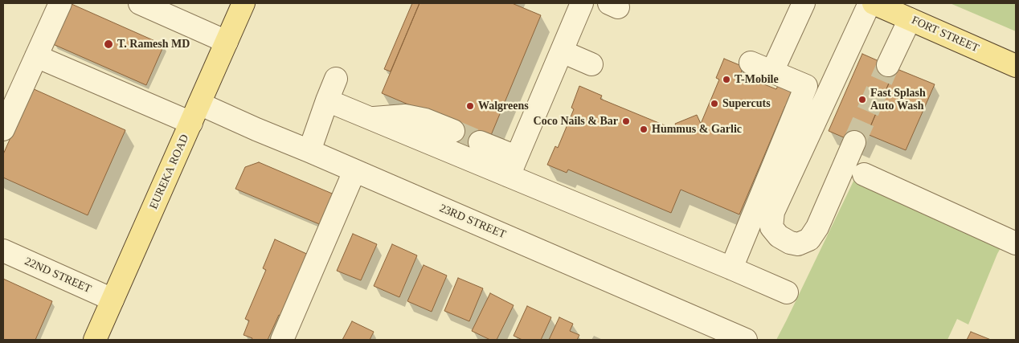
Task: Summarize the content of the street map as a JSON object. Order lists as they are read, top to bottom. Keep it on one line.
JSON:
{"streets":{"main road":["FORT STREET","EUREKA ROAD"],"street":["23RD STREET","22ND STREET"]},"crossings":[["EUREKA ROAD","23RD STREET"],["EUREKA ROAD","22ND STREET"]],"places":["T. Ramesh MD","T-Mobile","Fast Splash Auto Wash","Supercuts","Walgreens","Coco Nails & Bar","Hummus & Garlic"]}
